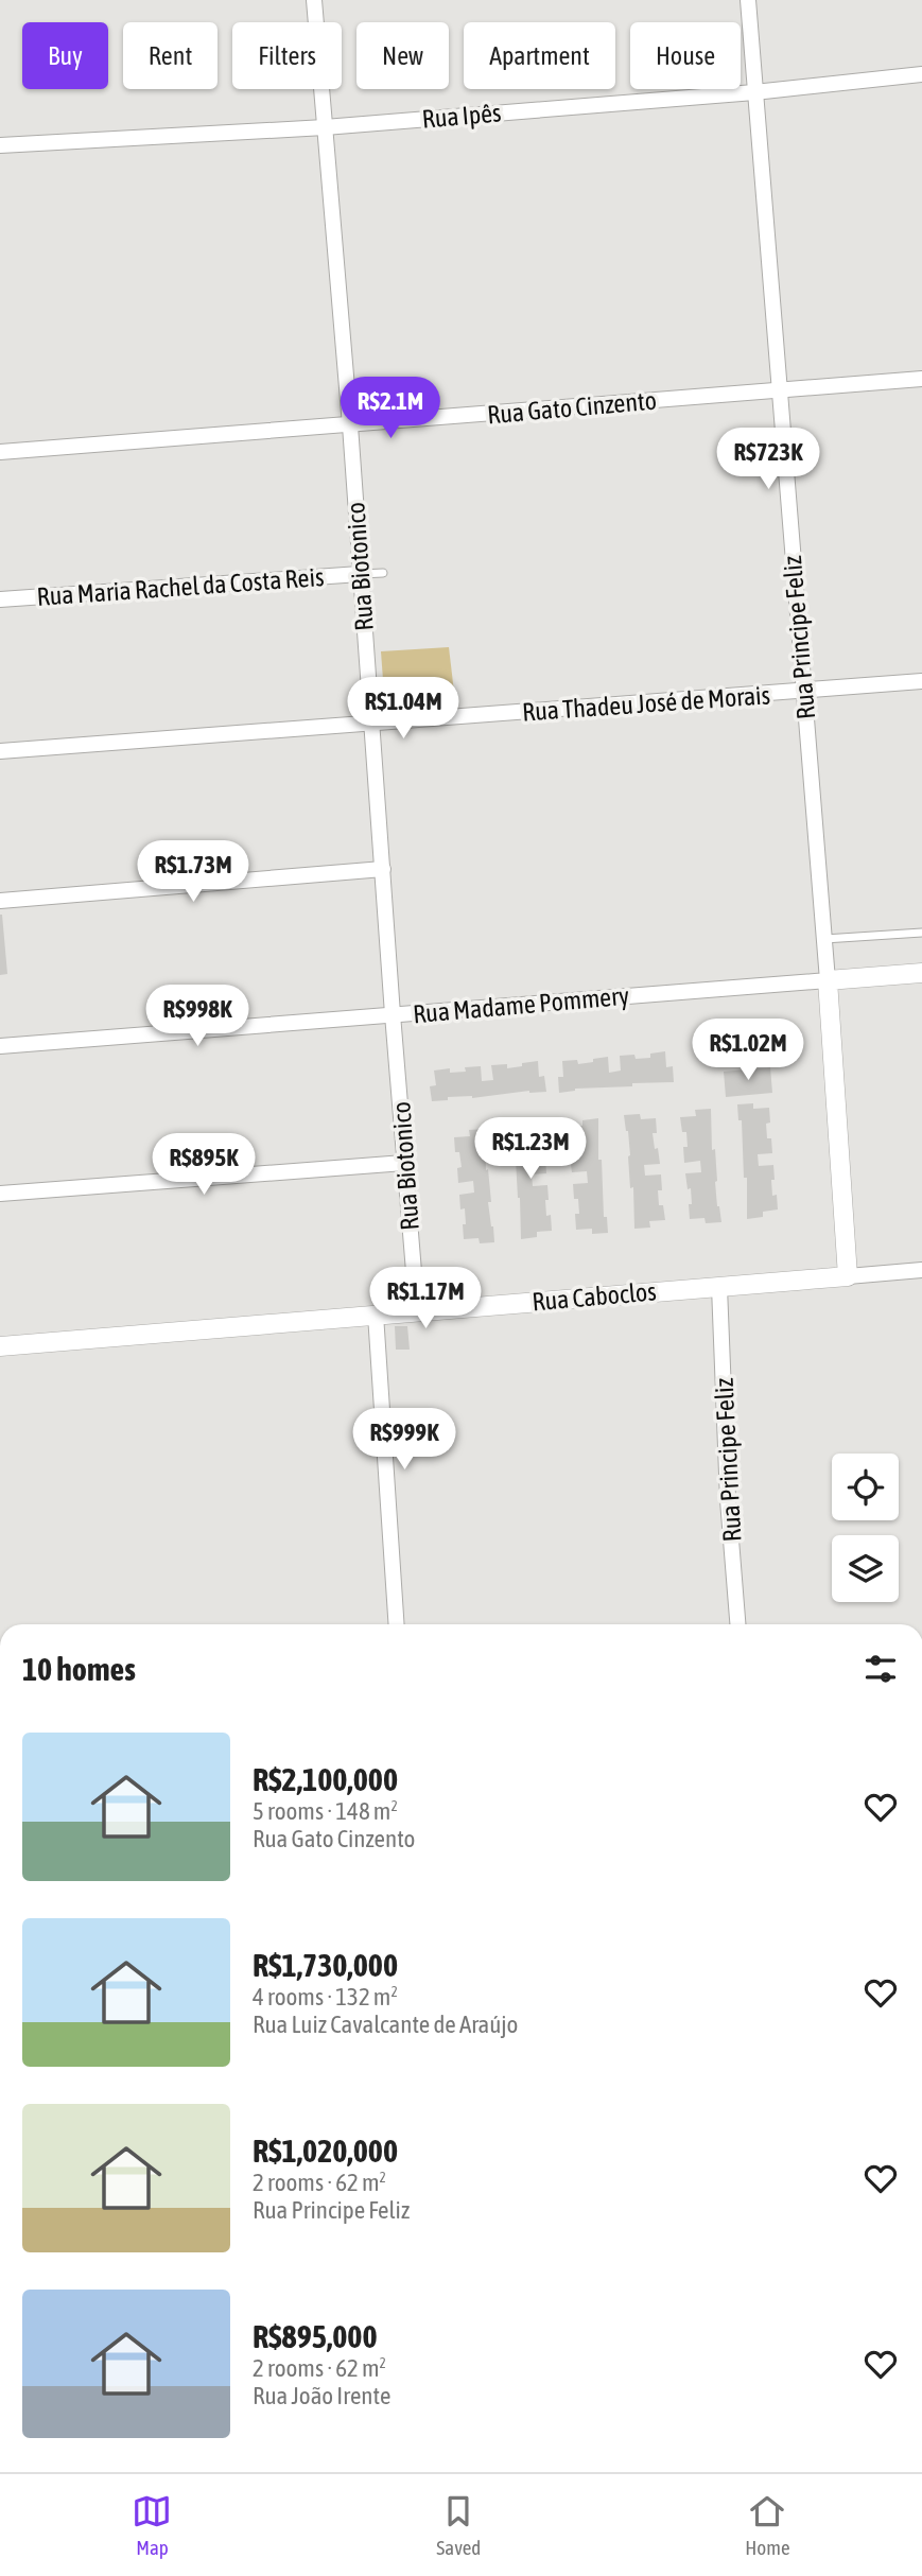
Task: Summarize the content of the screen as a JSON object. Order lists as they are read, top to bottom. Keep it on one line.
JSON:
{"streets":{"street":["Rua Ipês","Rua Gato Cinzento","Rua Biotonico","Rua Maria Rachel da Costa Reis","Rua Principe Feliz","Rua Thadeu José de Morais","Rua Madame Pommery","Rua Caboclos"]},"crossings":[["Rua Ipês","Rua Biotonico"],["Rua Ipês","Rua Principe Feliz"],["Rua Gato Cinzento","Rua Biotonico"],["Rua Gato Cinzento","Rua Principe Feliz"],["Rua Biotonico","Rua Maria Rachel da Costa Reis"],["Rua Biotonico","Rua Thadeu José de Morais"],["Rua Biotonico","Rua Madame Pommery"],["Rua Biotonico","Rua Caboclos"],["Rua Principe Feliz","Rua Thadeu José de Morais"],["Rua Principe Feliz","Rua Madame Pommery"],["Rua Principe Feliz","Rua Caboclos"]],"page":{"chip":["Buy","Rent","Filters","New","Apartment","House"],"price":["R$2.1M","R$723K","R$1.04M","R$1.73M","R$998K","R$1.02M","R$1.23M","R$895K","R$1.17M","R$999K"],"heading":"10 homes","list":[{"name":"R$2,100,000","note":"5 rooms · 148 m² · Rua Gato Cinzento"},{"name":"R$1,730,000","note":"4 rooms · 132 m² · Rua Luiz Cavalcante de Araújo"},{"name":"R$1,020,000","note":"2 rooms · 62 m² · Rua Principe Feliz"},{"name":"R$895,000","note":"2 rooms · 62 m² · Rua João Irente"}],"tabs":["Map","Saved","Home"]}}
